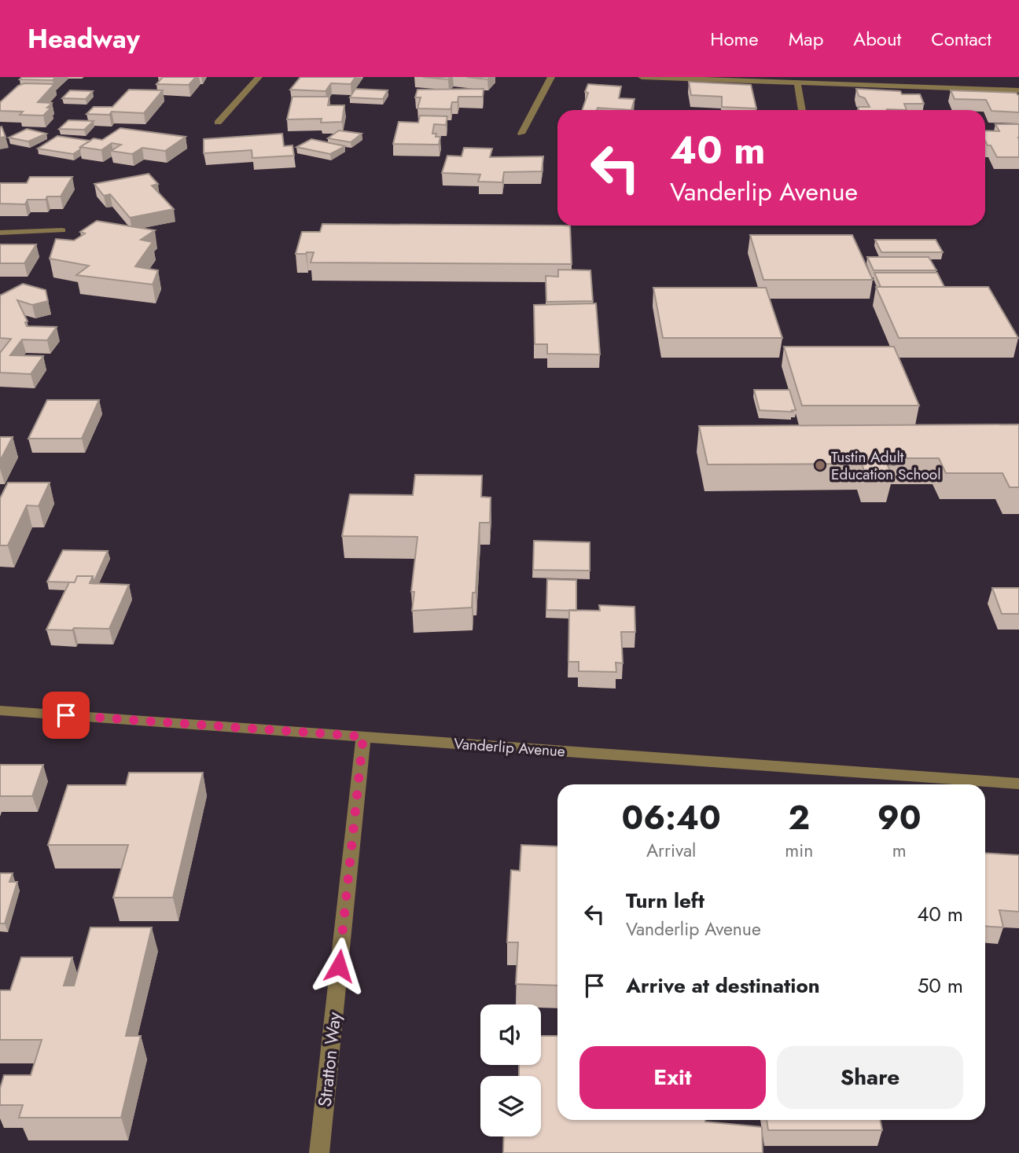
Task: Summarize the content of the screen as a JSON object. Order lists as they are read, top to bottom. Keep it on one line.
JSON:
{"streets":{"street":["Vanderlip Avenue","Stratton Way"]},"crossings":[["Vanderlip Avenue","Stratton Way"]],"places":["Tustin Adult Education School"],"page":{"header":"Headway","nav":["Home","Map","About","Contact"],"turn":["40 m","Vanderlip Avenue"],"eta":["06:40","Arrival","2","min","90","m"],"list":[{"name":"Turn left","note":"Vanderlip Avenue","value":"40 m"},{"name":"Arrive at destination","value":"50 m"}],"buttons":["Exit","Share"]}}
